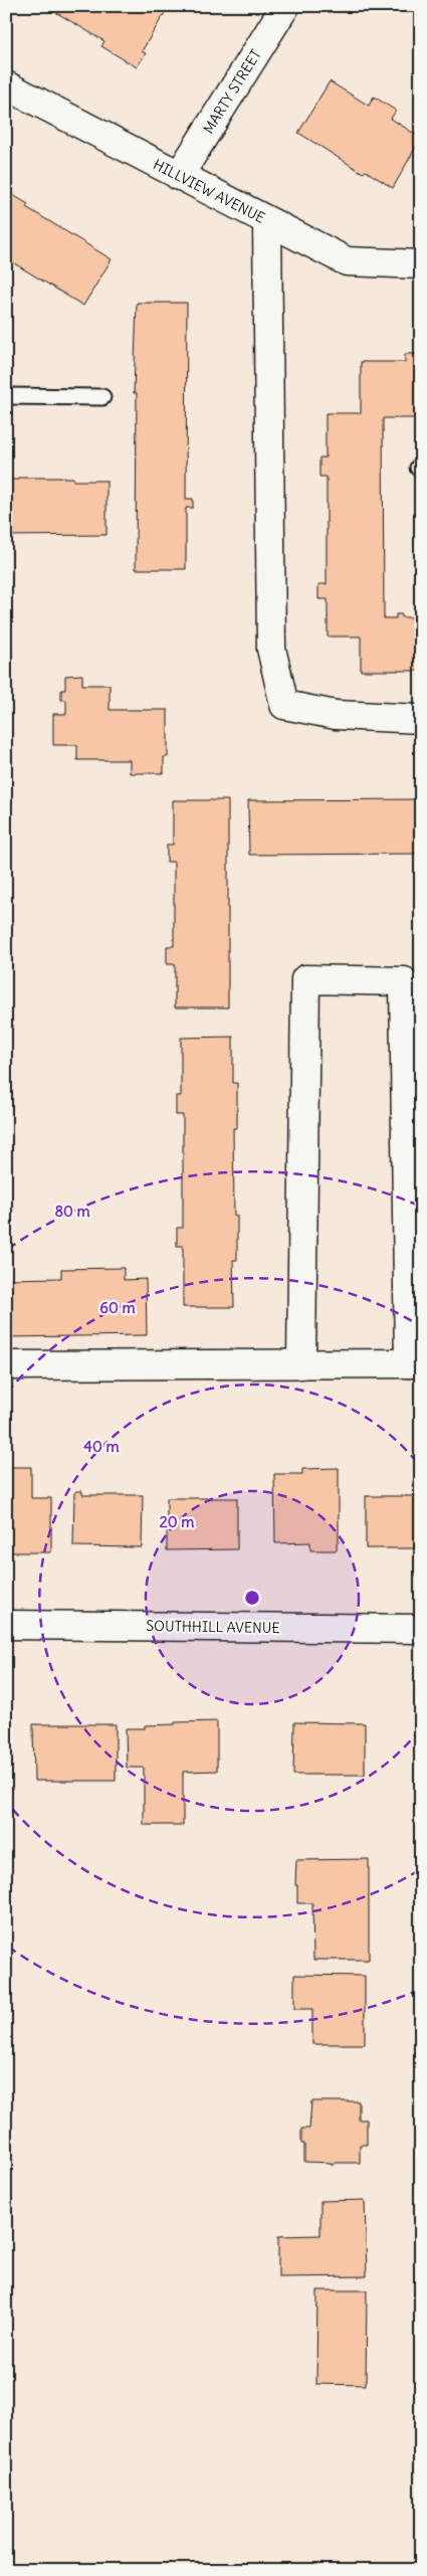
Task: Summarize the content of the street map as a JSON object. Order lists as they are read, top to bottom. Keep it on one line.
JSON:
{"streets":{"street":["MARTY STREET","HILLVIEW AVENUE","SOUTHHILL AVENUE"]},"crossings":[["MARTY STREET","HILLVIEW AVENUE"]],"rings":["80 m","60 m","40 m","20 m"]}
